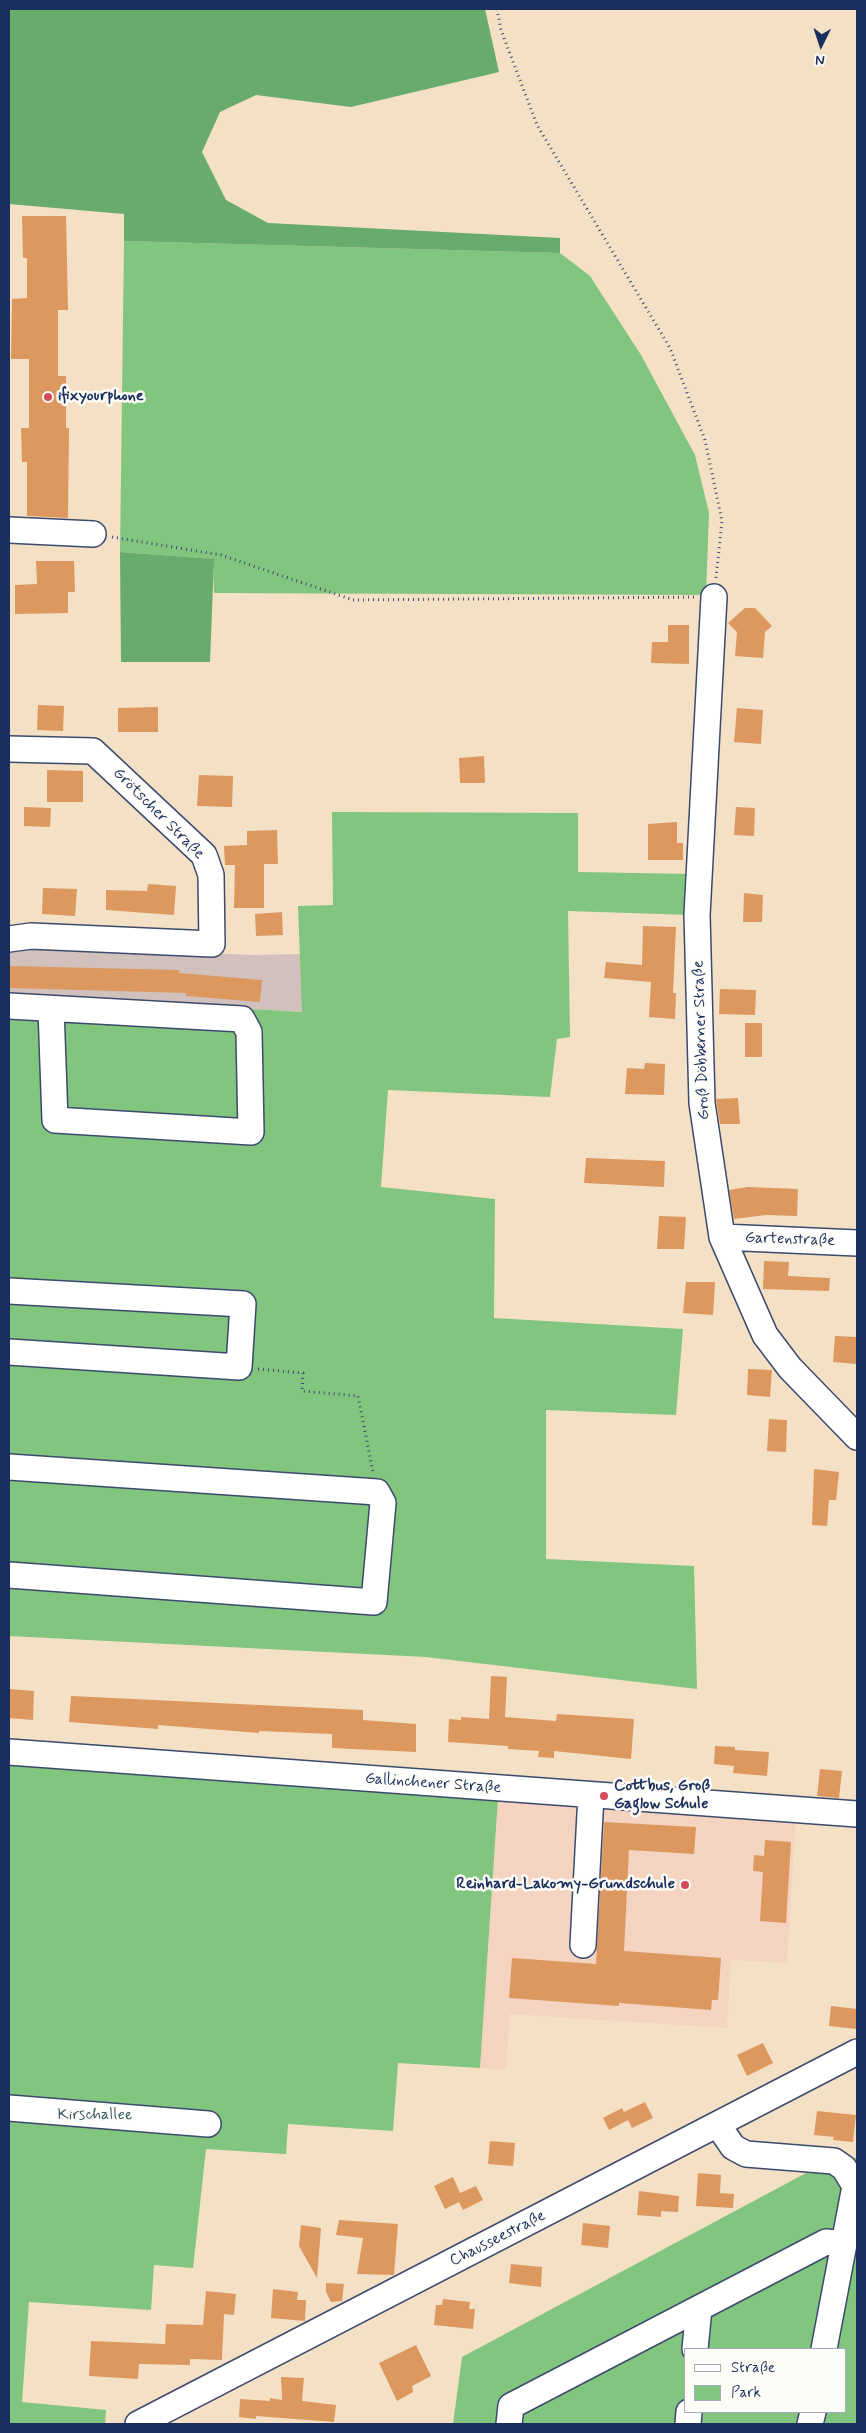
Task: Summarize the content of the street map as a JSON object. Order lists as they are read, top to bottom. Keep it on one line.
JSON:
{"streets":{"street":["Grötscher Straße","Groß Döbberner Straße","Gartenstraße","Gallinchener Straße","Chausseestraße"]},"crossings":[["Groß Döbberner Straße","Gartenstraße"]],"parks":["Kirschallee"],"places":["ifixyourphone","Cottbus, Groß Gaglow Schule","Reinhard-Lakomy-Grundschule"],"legend":["Straße","Park"],"north":"bottom"}
